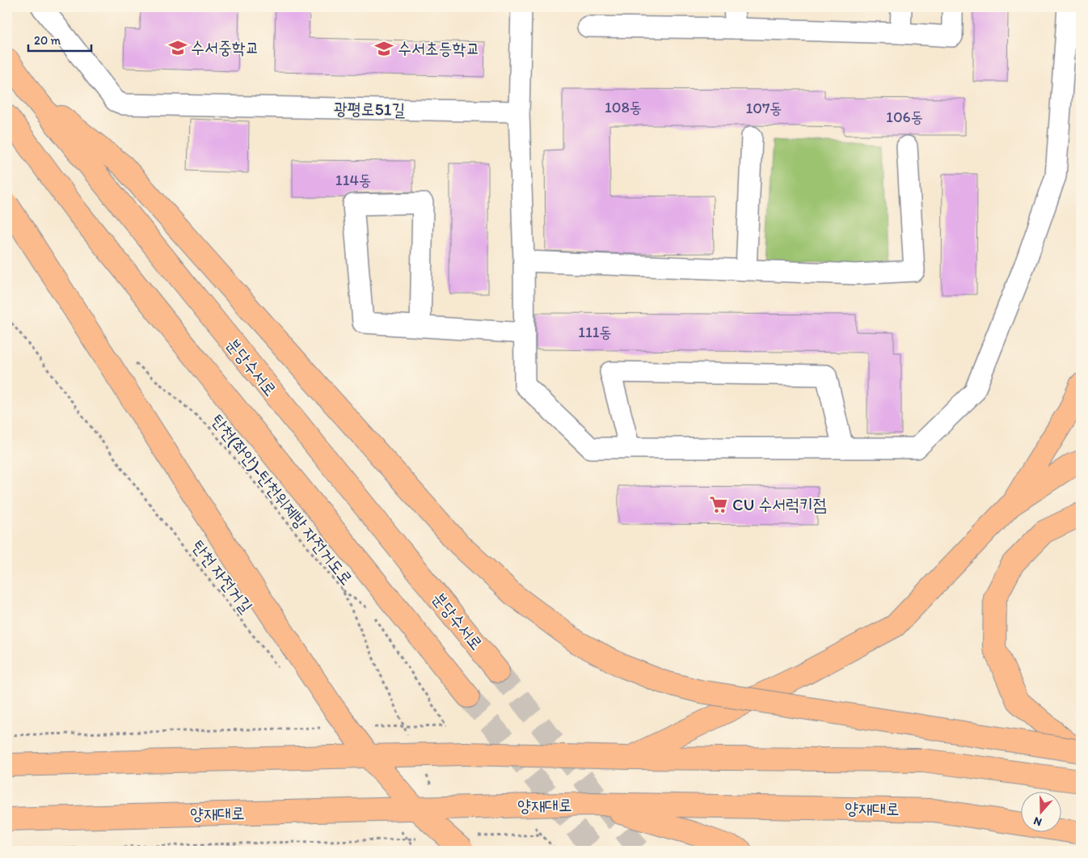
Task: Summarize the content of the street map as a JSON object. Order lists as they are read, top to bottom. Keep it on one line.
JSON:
{"streets":{"main road":["분당수서로","양재대로"],"street":["광평로51길"],"path":["탄천(좌안)-탄천위제방 자전거도로","탄천 자전거길"]},"places":{"school or university":["수서중학교","수서초등학교"],"supermarket":["CU 수서럭키점"]},"house_numbers":["108동","107동","106동","114동","111동"],"scale_bar":"20 m","north":"bottom"}
